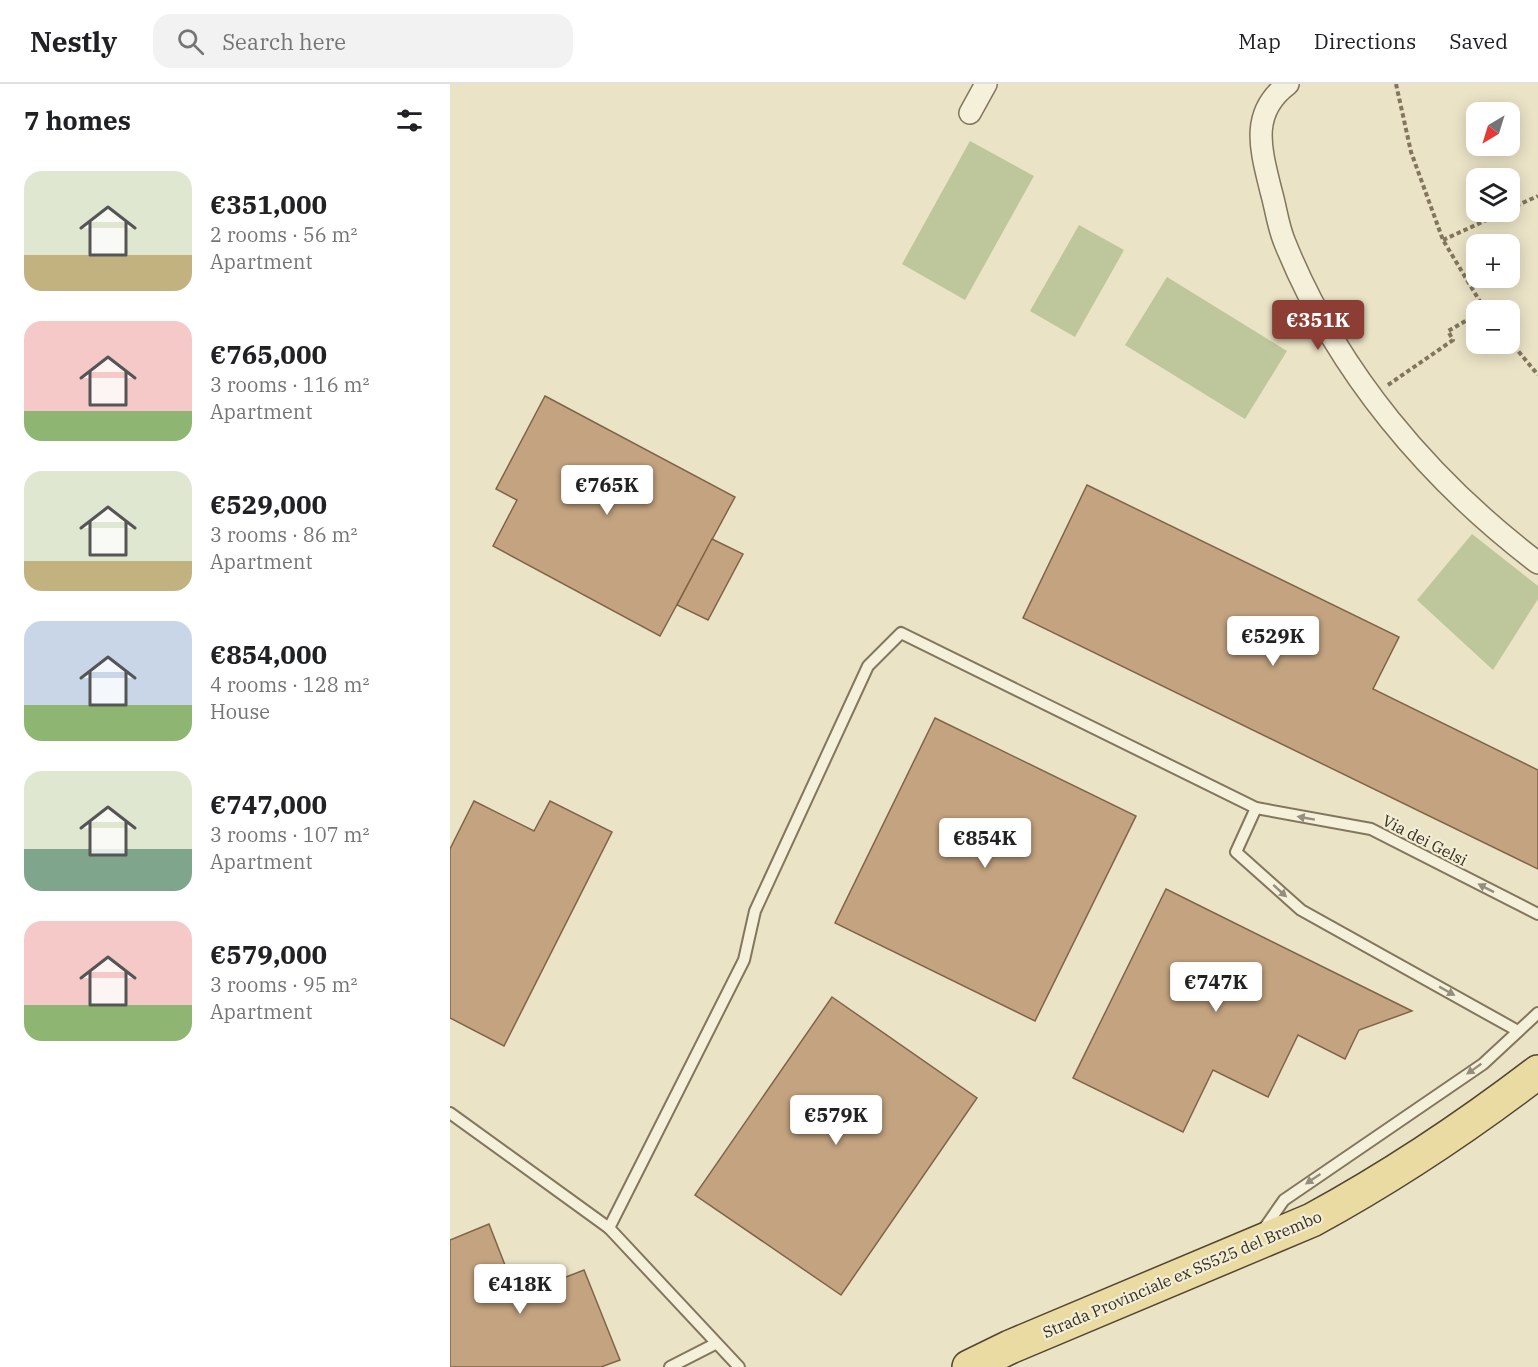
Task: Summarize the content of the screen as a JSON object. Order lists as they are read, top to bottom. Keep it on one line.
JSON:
{"streets":{"main road":["Strada Provinciale ex SS525 del Brembo"],"lane":["Via dei Gelsi"]},"north":"bottom left","page":{"header":"Nestly","search":"Search here","nav":["Map","Directions","Saved"],"heading":"7 homes","map_buttons":["+","−"],"list":[{"name":"€351,000","note":"2 rooms · 56 m² · Apartment"},{"name":"€765,000","note":"3 rooms · 116 m² · Apartment"},{"name":"€529,000","note":"3 rooms · 86 m² · Apartment"},{"name":"€854,000","note":"4 rooms · 128 m² · House"},{"name":"€747,000","note":"3 rooms · 107 m² · Apartment"},{"name":"€579,000","note":"3 rooms · 95 m² · Apartment"}],"price":["€351K","€765K","€529K","€854K","€747K","€579K","€418K"]}}
